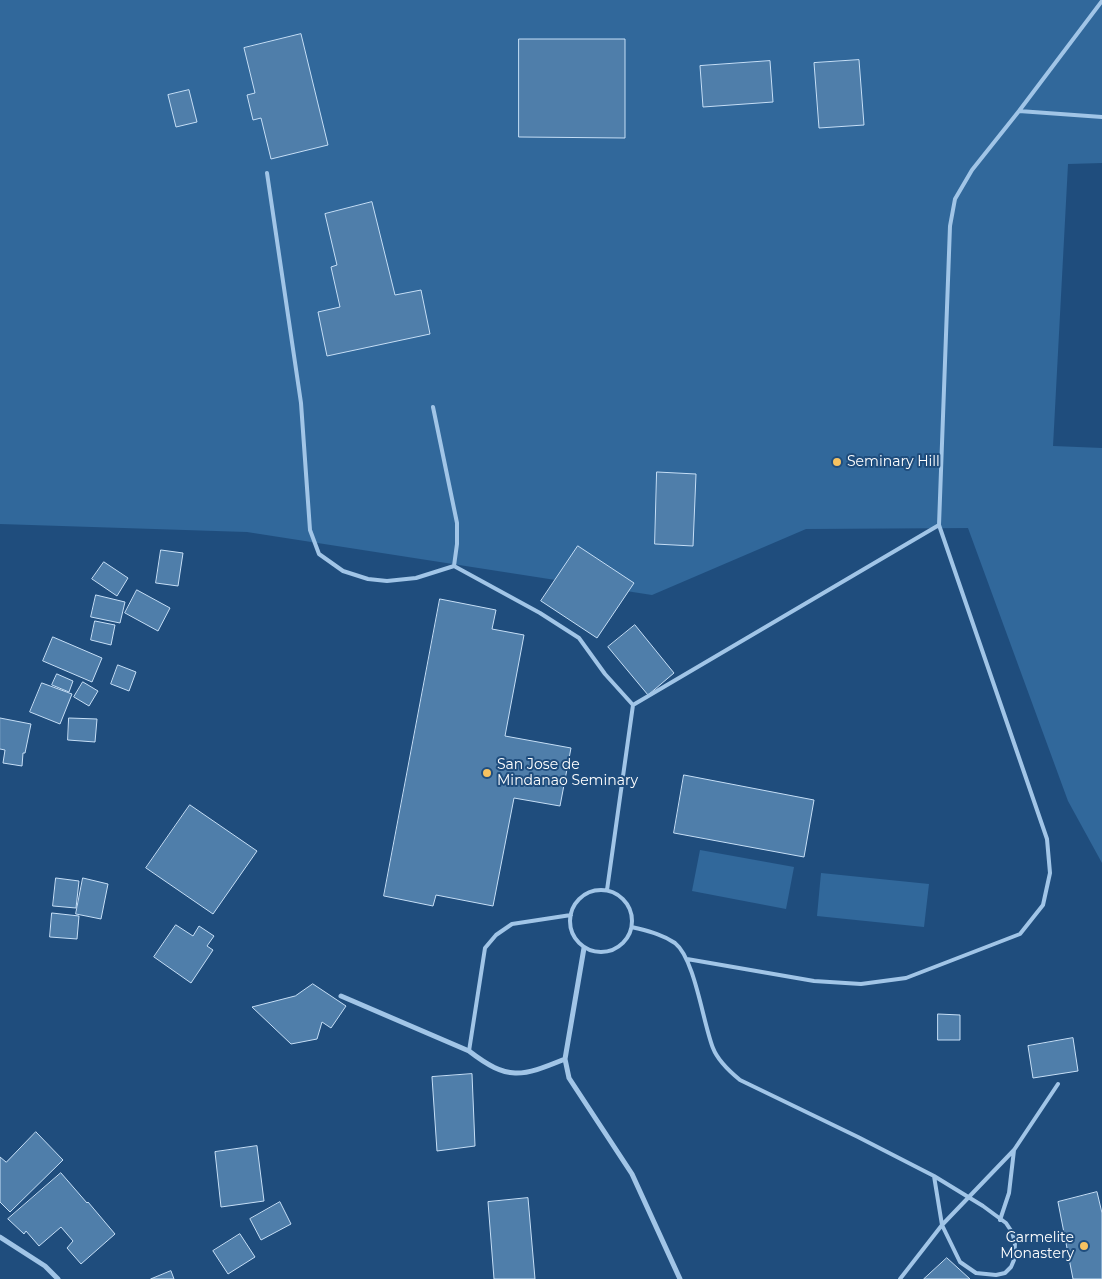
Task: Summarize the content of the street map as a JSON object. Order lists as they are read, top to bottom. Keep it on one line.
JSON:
{"places":["Seminary Hill","San Jose de Mindanao Seminary","Carmelite Monastery"]}
